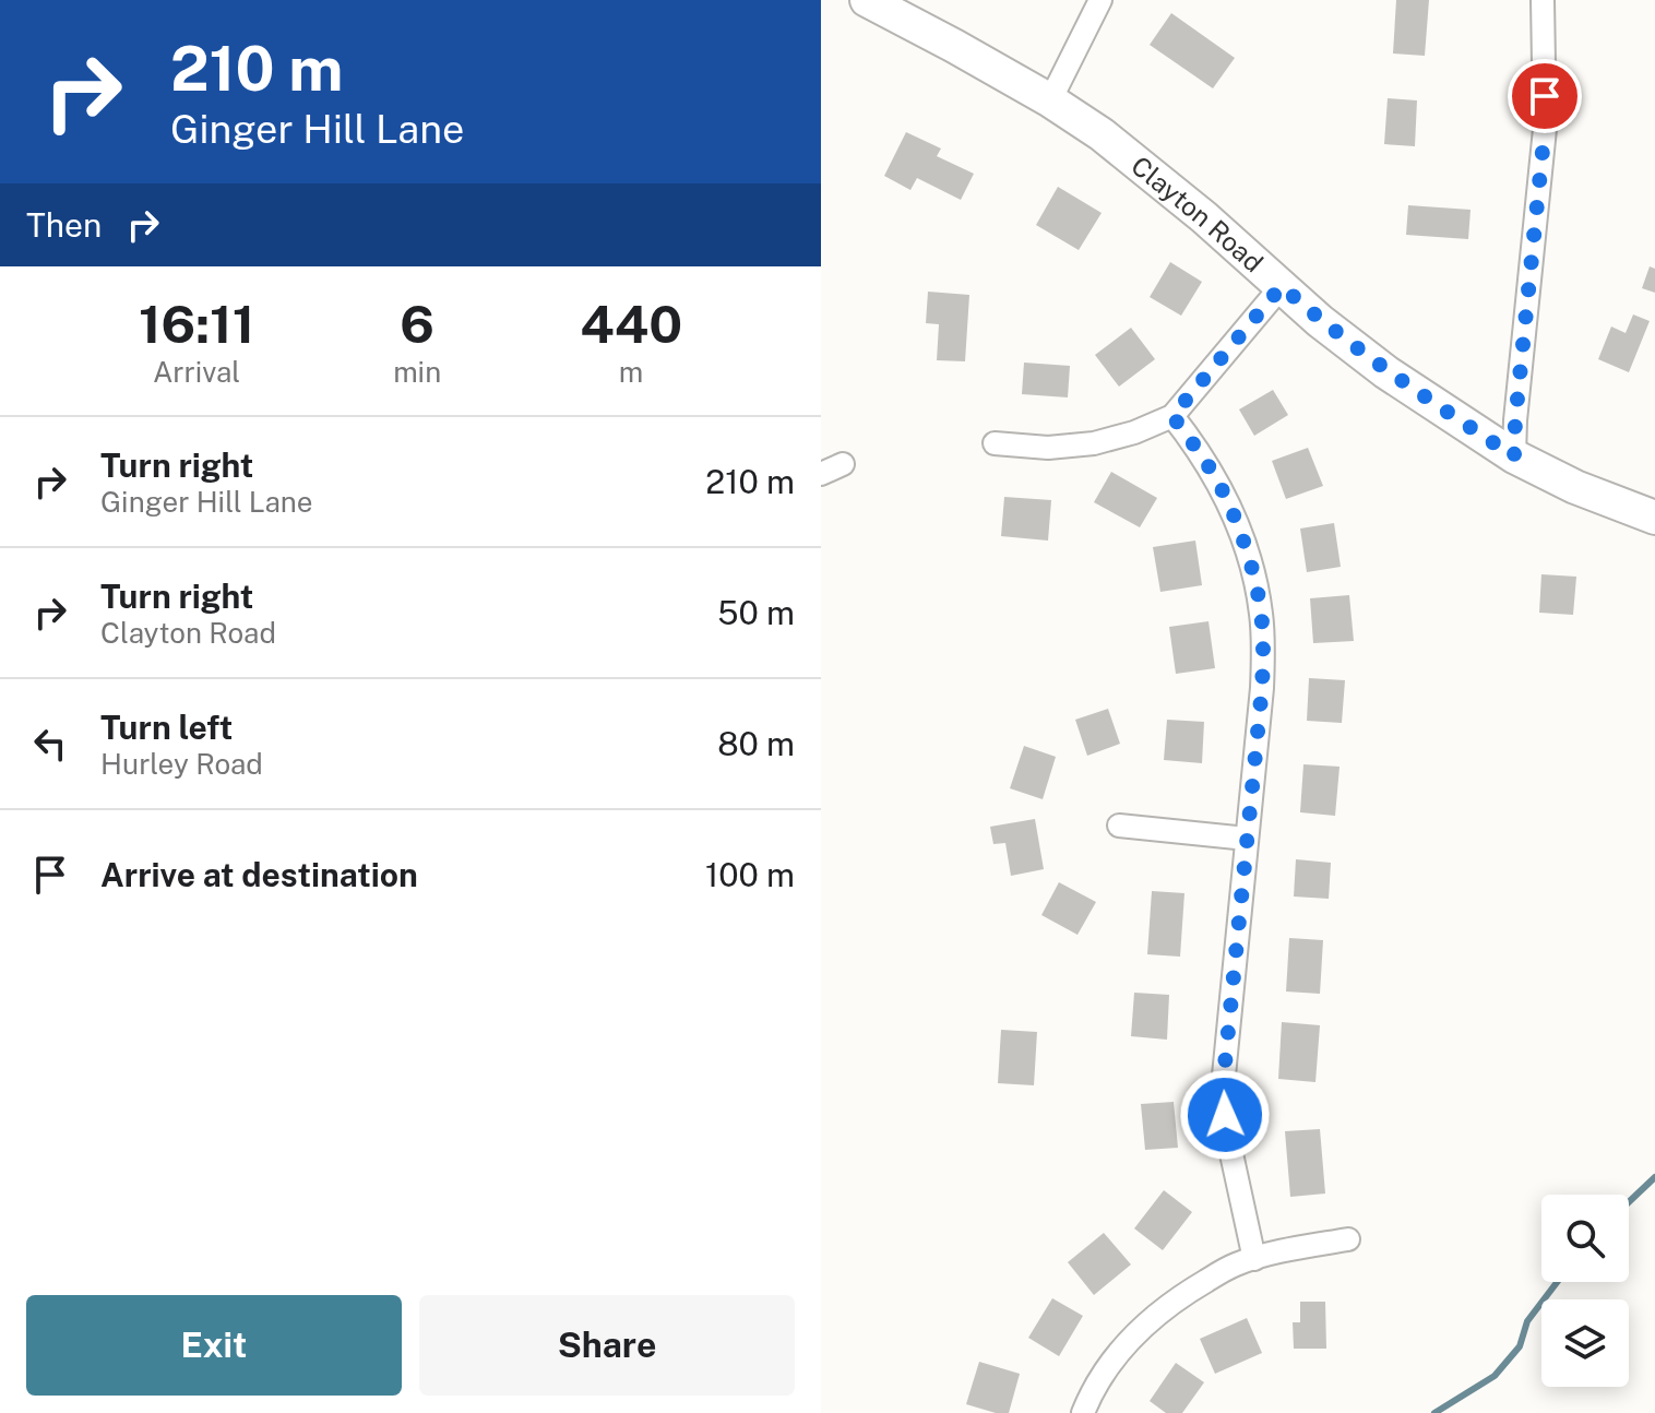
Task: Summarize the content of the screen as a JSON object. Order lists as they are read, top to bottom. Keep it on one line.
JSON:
{"streets":{"street":["Clayton Road"]},"page":{"turn":["210 m","Ginger Hill Lane"],"then":"Then","eta":["16:11","Arrival","6","min","440","m"],"list":[{"name":"Turn right","note":"Ginger Hill Lane","value":"210 m"},{"name":"Turn right","note":"Clayton Road","value":"50 m"},{"name":"Turn left","note":"Hurley Road","value":"80 m"},{"name":"Arrive at destination","value":"100 m"}],"buttons":["Exit","Share"]}}
